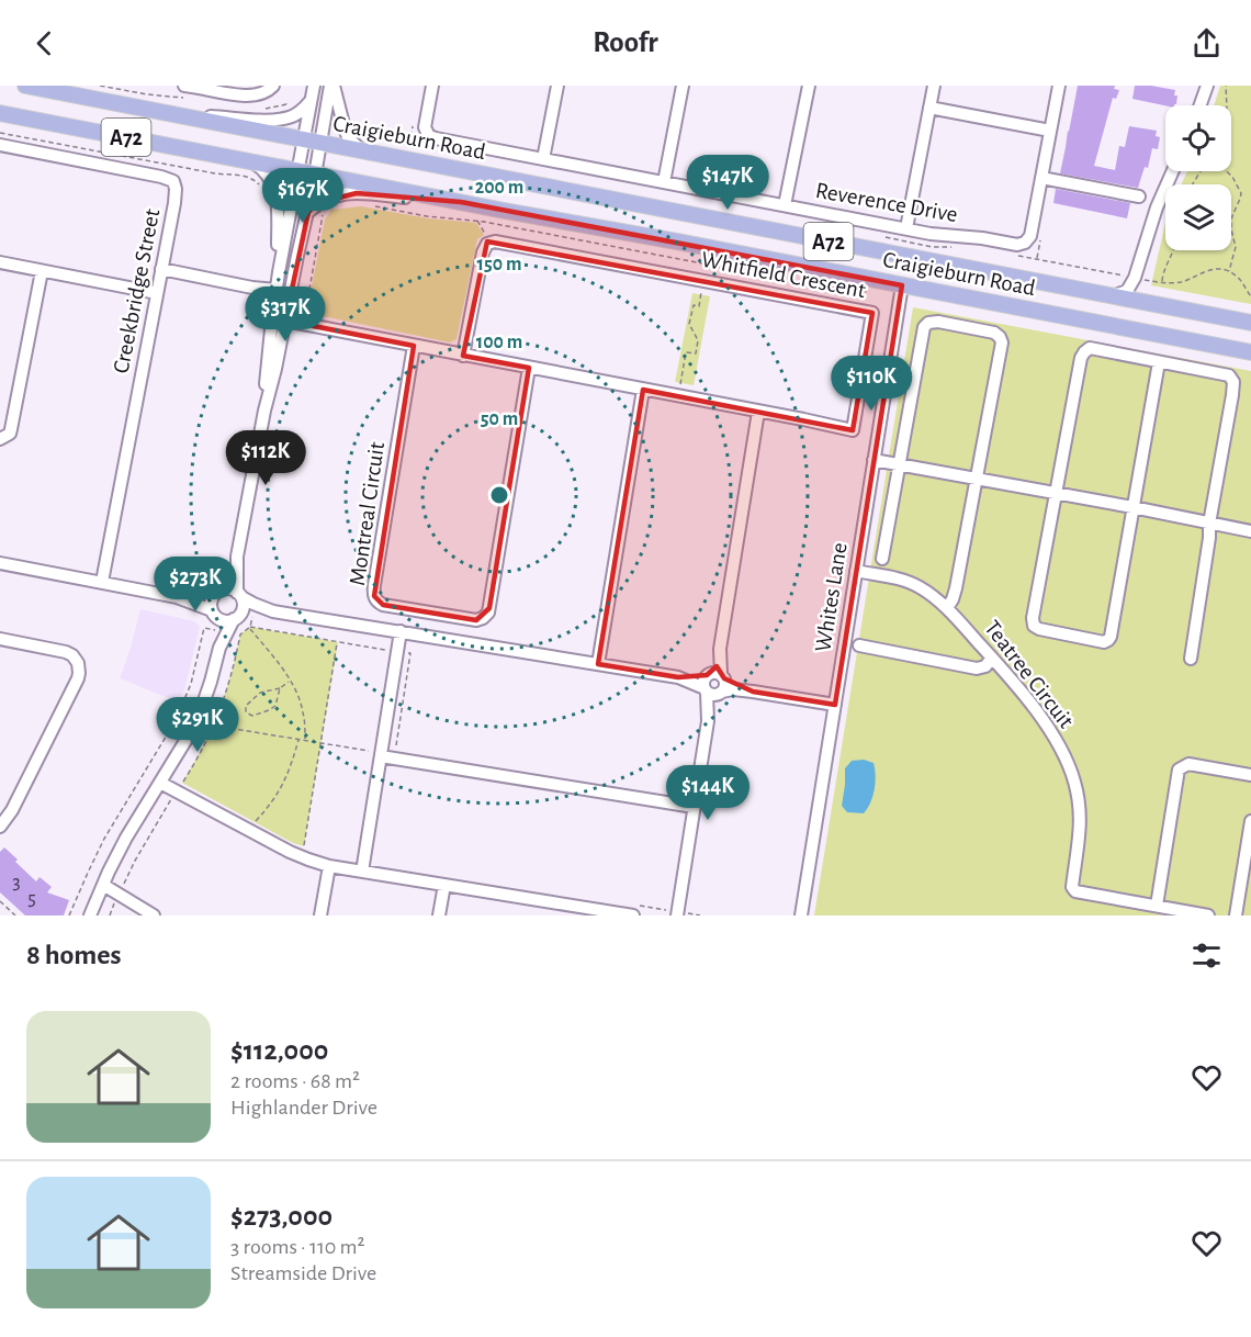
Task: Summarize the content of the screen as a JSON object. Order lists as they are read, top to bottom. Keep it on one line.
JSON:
{"streets":{"main road":["A72","Craigieburn Road"],"street":["Reverence Drive","Whitfield Crescent","Creekbridge Street","Montreal Circuit","Whites Lane","Teatree Circuit"]},"crossings":[["Craigieburn Road","Whites Lane"],["Whitfield Crescent","Montreal Circuit"],["Whites Lane","Teatree Circuit"]],"house_numbers":["3","5"],"page":{"header":"Roofr","price":["$147K","$167K","$317K","$110K","$112K","$273K","$291K","$144K"],"heading":"8 homes","list":[{"name":"$112,000","note":"2 rooms · 68 m² · Highlander Drive"},{"name":"$273,000","note":"3 rooms · 110 m² · Streamside Drive"}]},"rings":["200 m","150 m","100 m","50 m"]}
